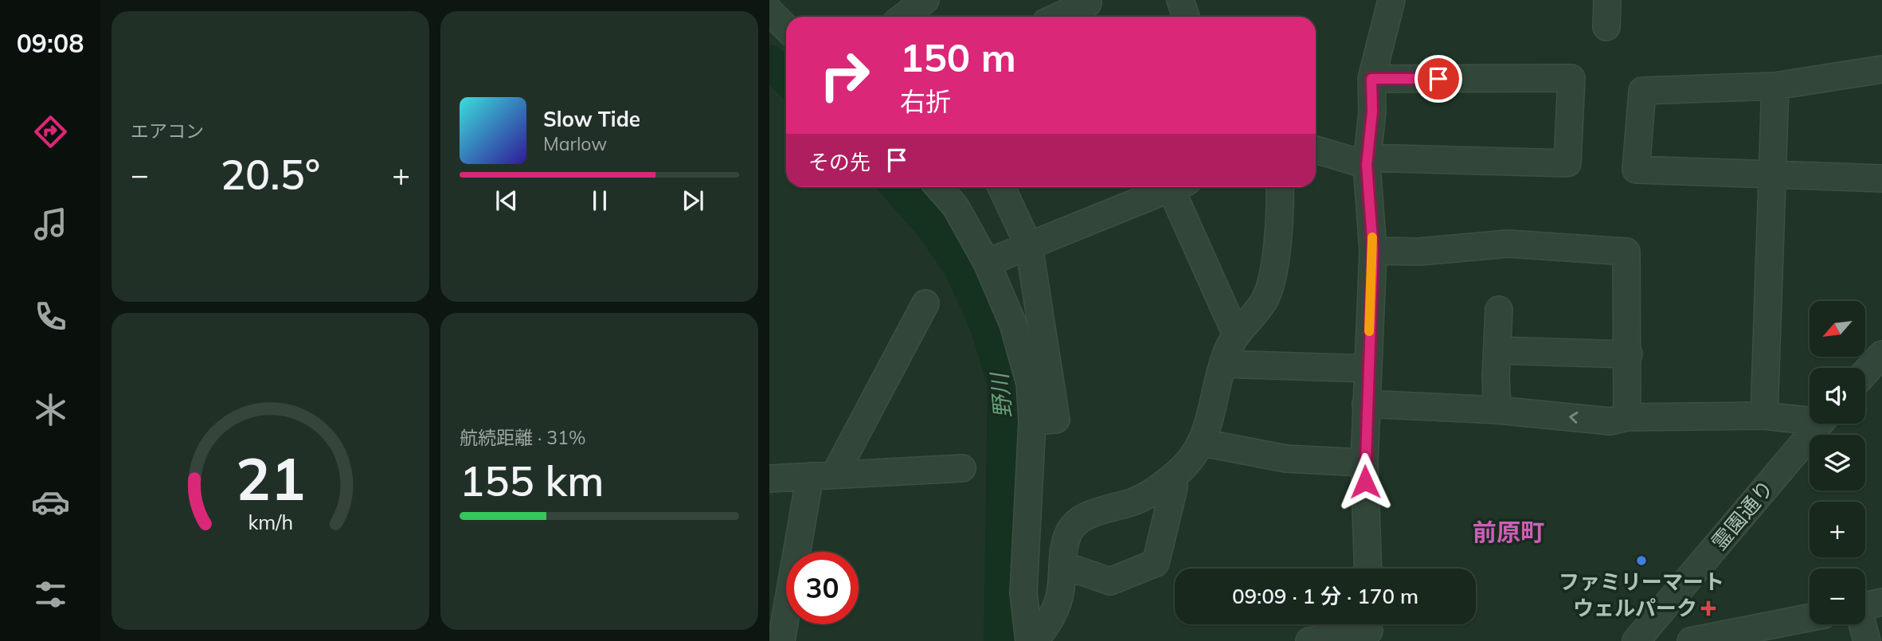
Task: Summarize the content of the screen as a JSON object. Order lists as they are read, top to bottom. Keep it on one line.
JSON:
{"streets":{"street":["霊園通り"]},"districts":["前原町"],"water":["野川"],"places":{"other":["ファミリーマート"],"health":["ウェルパーク"]},"north":"bottom left","page":{"tabs":"09:08","tile":["エアコン",["航続距離 · 31%","155 km"]],"turn":["150 m","右折"],"song":["Slow Tide","Marlow"],"then":"その先","heat":["−","20.5°","+"],"map_buttons":["+","−"],"limit":"30","trip":"09:09 · 1 分 · 170 m","gauge":["21","km/h"]}}
